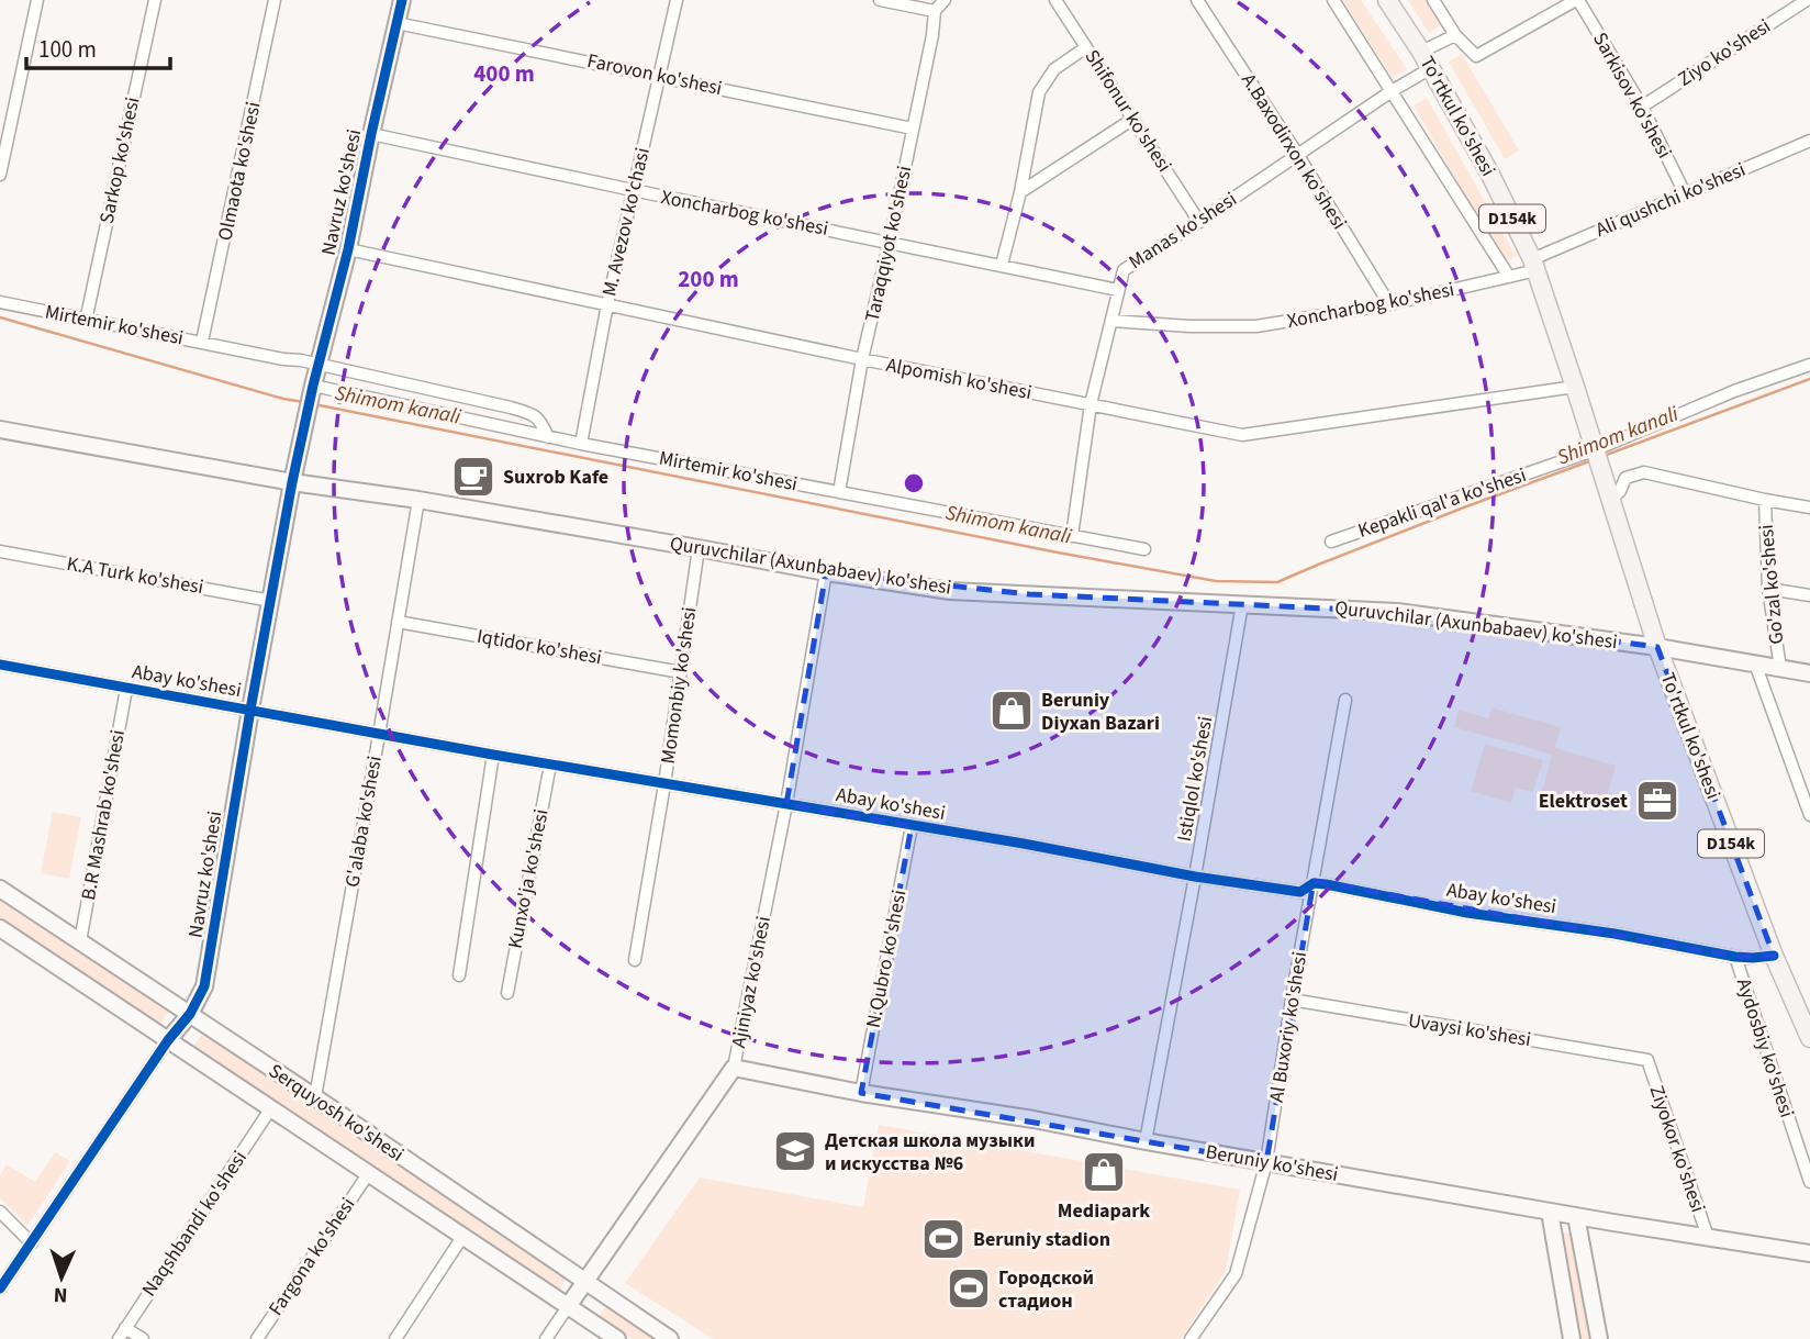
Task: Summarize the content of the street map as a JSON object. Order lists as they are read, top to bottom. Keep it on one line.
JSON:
{"streets":{"main road":["To'rtkul ko'shesi","D154k"],"street":["Ziyo ko'shesi","Farovon ko'shesi","Sarkisov ko'shesi","Shifonur ko'shesi","A.Baxodirxon ko'shesi","Sarkop ko'shesi","Olmaota ko'shesi","Navruz ko'shesi","Ali qushchi ko'shesi","Xoncharbog ko'shesi","M. Avezov ko'chasi","Manas ko'shesi","Taraqqiyot ko'shesi","Mirtemir ko'shesi","Alpomish ko'shesi","Kepakli qal'a ko'shesi","Quruvchilar (Axunbabaev) ko'shesi","K.A Turk ko'shesi","Go'zal ko'shesi","Iqtidor ko'shesi","Abay ko'shesi","Momonbiy ko'shesi","Istiqlol ko'shesi","B.R Mashrab ko'shesi","G'alaba ko'shesi","Kunxo'ja ko'shesi","N.Qubro ko'shesi","Ajiniyaz ko'shesi","Al Buxoriy ko'shesi","Uvaysi ko'shesi","Aydosbiy ko'shesi","Serquyosh ko'shesi","Ziyokor ko'shesi","Beruniy ko'shesi","Naqshbandi ko'shesi","Fargona ko'shesi"]},"crossings":[["Ziyo ko'shesi","Sarkisov ko'shesi"],["Farovon ko'shesi","Navruz ko'shesi"],["Farovon ko'shesi","M. Avezov ko'chasi"],["Farovon ko'shesi","Taraqqiyot ko'shesi"],["Sarkisov ko'shesi","Ali qushchi ko'shesi"],["Shifonur ko'shesi","Manas ko'shesi"],["To'rtkul ko'shesi","Ali qushchi ko'shesi"],["To'rtkul ko'shesi","Xoncharbog ko'shesi"],["To'rtkul ko'shesi","Manas ko'shesi"],["To'rtkul ko'shesi","Alpomish ko'shesi"],["To'rtkul ko'shesi","Kepakli qal'a ko'shesi"],["To'rtkul ko'shesi","Quruvchilar (Axunbabaev) ko'shesi"],["To'rtkul ko'shesi","Abay ko'shesi"],["A.Baxodirxon ko'shesi","Xoncharbog ko'shesi"],["A.Baxodirxon ko'shesi","Manas ko'shesi"],["Sarkop ko'shesi","Mirtemir ko'shesi"],["Olmaota ko'shesi","Mirtemir ko'shesi"],["Navruz ko'shesi","Xoncharbog ko'shesi"],["Navruz ko'shesi","Mirtemir ko'shesi"],["Navruz ko'shesi","Alpomish ko'shesi"],["Navruz ko'shesi","Quruvchilar (Axunbabaev) ko'shesi"],["Navruz ko'shesi","K.A Turk ko'shesi"],["Navruz ko'shesi","Abay ko'shesi"],["Navruz ko'shesi","Serquyosh ko'shesi"],["Ali qushchi ko'shesi","Xoncharbog ko'shesi"],["Xoncharbog ko'shesi","M. Avezov ko'chasi"],["Xoncharbog ko'shesi","Manas ko'shesi"],["Xoncharbog ko'shesi","Taraqqiyot ko'shesi"],["M. Avezov ko'chasi","Mirtemir ko'shesi"],["M. Avezov ko'chasi","Alpomish ko'shesi"],["Manas ko'shesi","Mirtemir ko'shesi"],["Manas ko'shesi","Alpomish ko'shesi"],["Taraqqiyot ko'shesi","Mirtemir ko'shesi"],["Taraqqiyot ko'shesi","Alpomish ko'shesi"],["Quruvchilar (Axunbabaev) ko'shesi","Go'zal ko'shesi"],["Quruvchilar (Axunbabaev) ko'shesi","Momonbiy ko'shesi"],["Quruvchilar (Axunbabaev) ko'shesi","Istiqlol ko'shesi"],["Quruvchilar (Axunbabaev) ko'shesi","G'alaba ko'shesi"],["Quruvchilar (Axunbabaev) ko'shesi","Ajiniyaz ko'shesi"],["Iqtidor ko'shesi","Momonbiy ko'shesi"],["Iqtidor ko'shesi","G'alaba ko'shesi"],["Abay ko'shesi","Momonbiy ko'shesi"],["Abay ko'shesi","Istiqlol ko'shesi"],["Abay ko'shesi","B.R Mashrab ko'shesi"],["Abay ko'shesi","G'alaba ko'shesi"],["Abay ko'shesi","Kunxo'ja ko'shesi"],["Abay ko'shesi","N.Qubro ko'shesi"],["Abay ko'shesi","Ajiniyaz ko'shesi"],["Abay ko'shesi","Al Buxoriy ko'shesi"],["Abay ko'shesi","Aydosbiy ko'shesi"],["Istiqlol ko'shesi","Beruniy ko'shesi"],["B.R Mashrab ko'shesi","Serquyosh ko'shesi"],["G'alaba ko'shesi","Serquyosh ko'shesi"],["N.Qubro ko'shesi","Beruniy ko'shesi"],["Ajiniyaz ko'shesi","Serquyosh ko'shesi"],["Ajiniyaz ko'shesi","Beruniy ko'shesi"],["Al Buxoriy ko'shesi","Uvaysi ko'shesi"],["Al Buxoriy ko'shesi","Beruniy ko'shesi"],["Uvaysi ko'shesi","Ziyokor ko'shesi"],["Serquyosh ko'shesi","Naqshbandi ko'shesi"],["Serquyosh ko'shesi","Fargona ko'shesi"],["Ziyokor ko'shesi","Beruniy ko'shesi"]],"water":["Shimom kanali"],"places":{"cafe":["Suxrob Kafe"],"shop":["Beruniy Diyxan Bazari","Mediapark"],"office":["Elektroset"],"school or university":["Детская школа музыки и искусства №6"],"sports":["Beruniy stadion","Городской стадион"]},"scale_bar":"100 m","north":"bottom","rings":["400 m","200 m"]}
